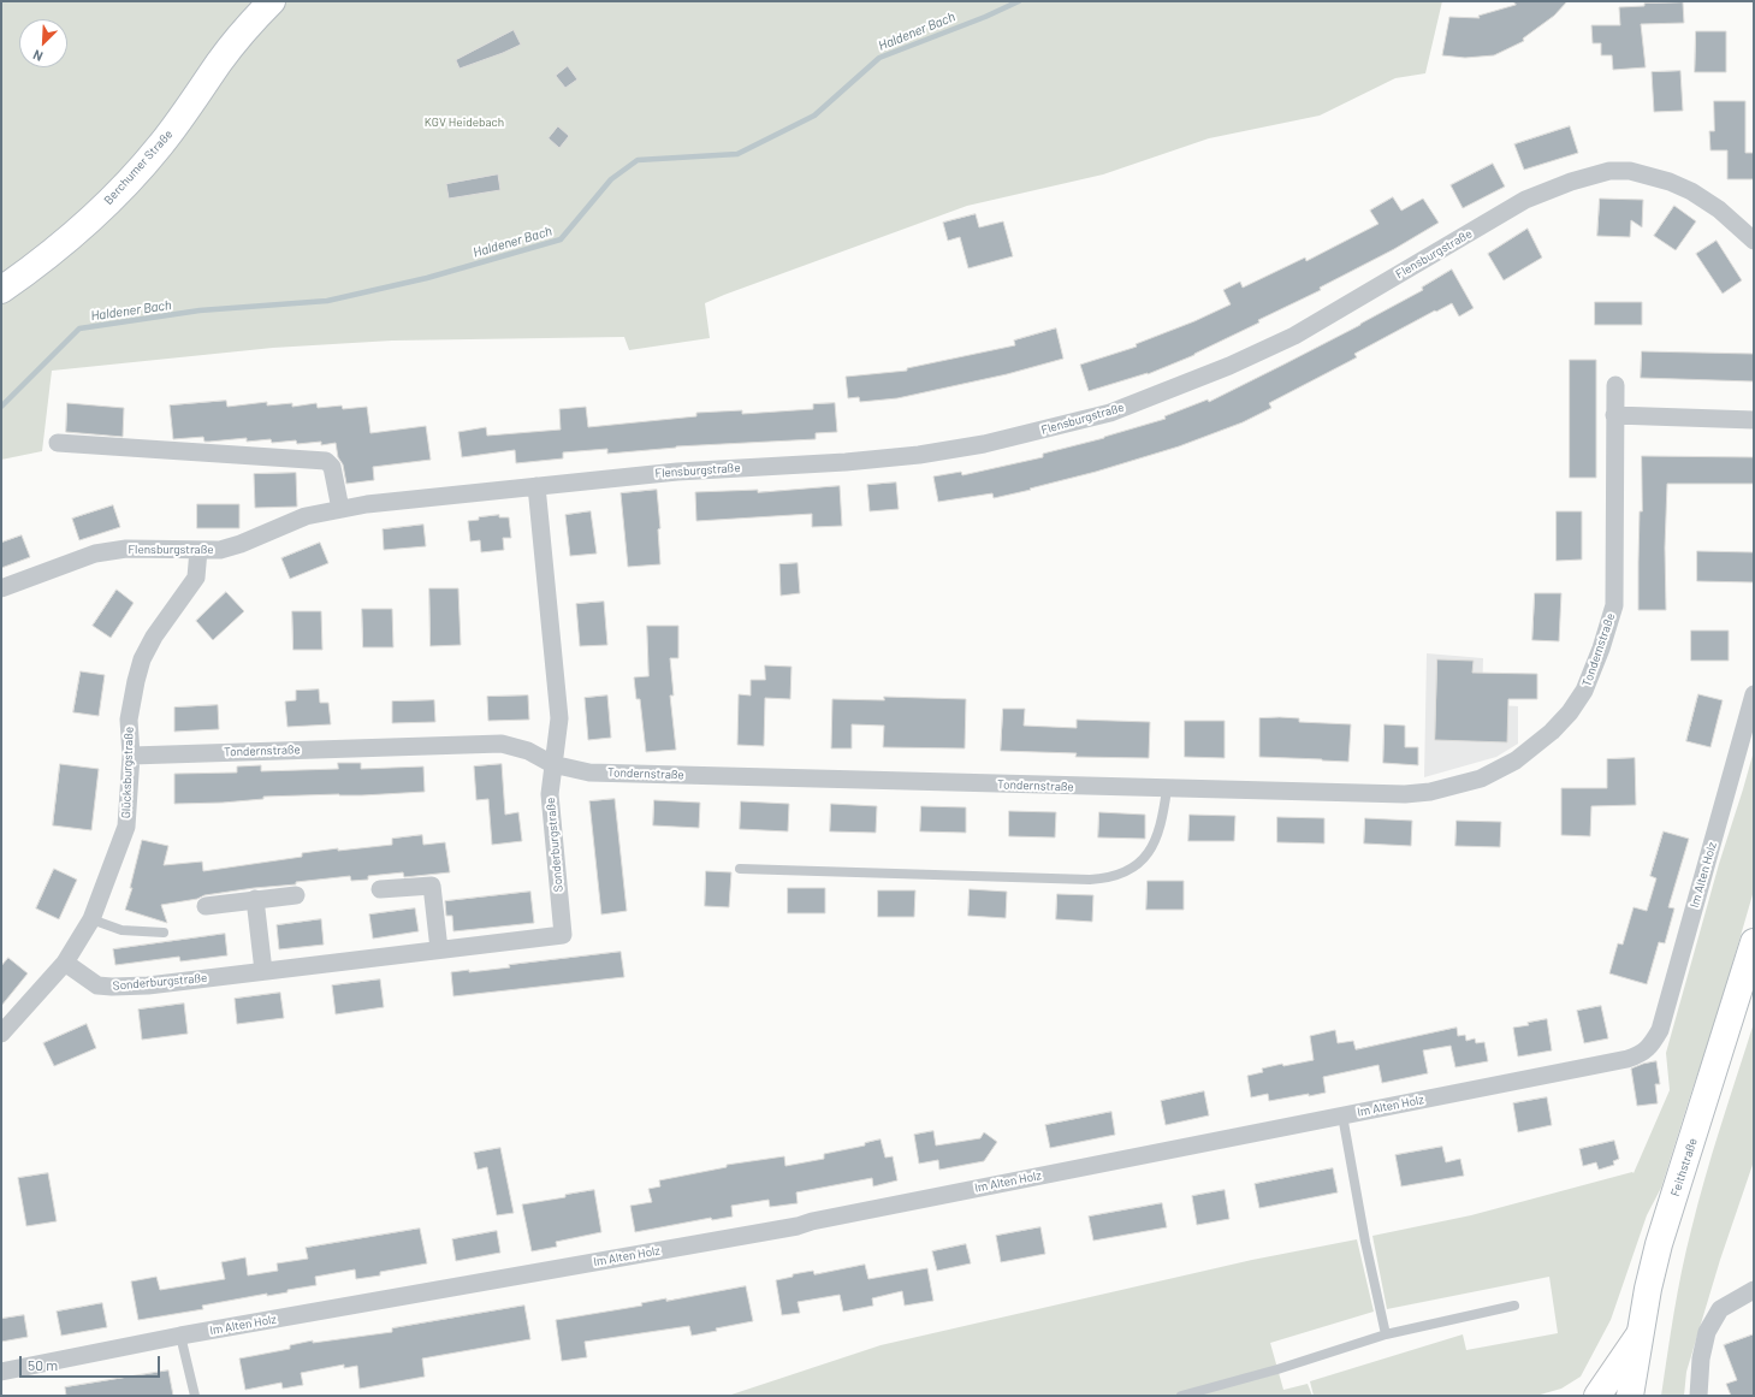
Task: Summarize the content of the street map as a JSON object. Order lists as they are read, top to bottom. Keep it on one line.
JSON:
{"streets":{"main road":["Berchumer Straße","Feithstraße"],"street":["Flensburgstraße","Tondernstraße","Glücksburgstraße","Sonderburgstraße","Im Alten Holz"]},"crossings":[["Flensburgstraße","Glücksburgstraße"],["Flensburgstraße","Sonderburgstraße"],["Tondernstraße","Glücksburgstraße"],["Tondernstraße","Sonderburgstraße"],["Glücksburgstraße","Sonderburgstraße"]],"water":["Haldener Bach"],"parks":["KGV Heidebach"],"scale_bar":"50 m","north":"bottom left"}
